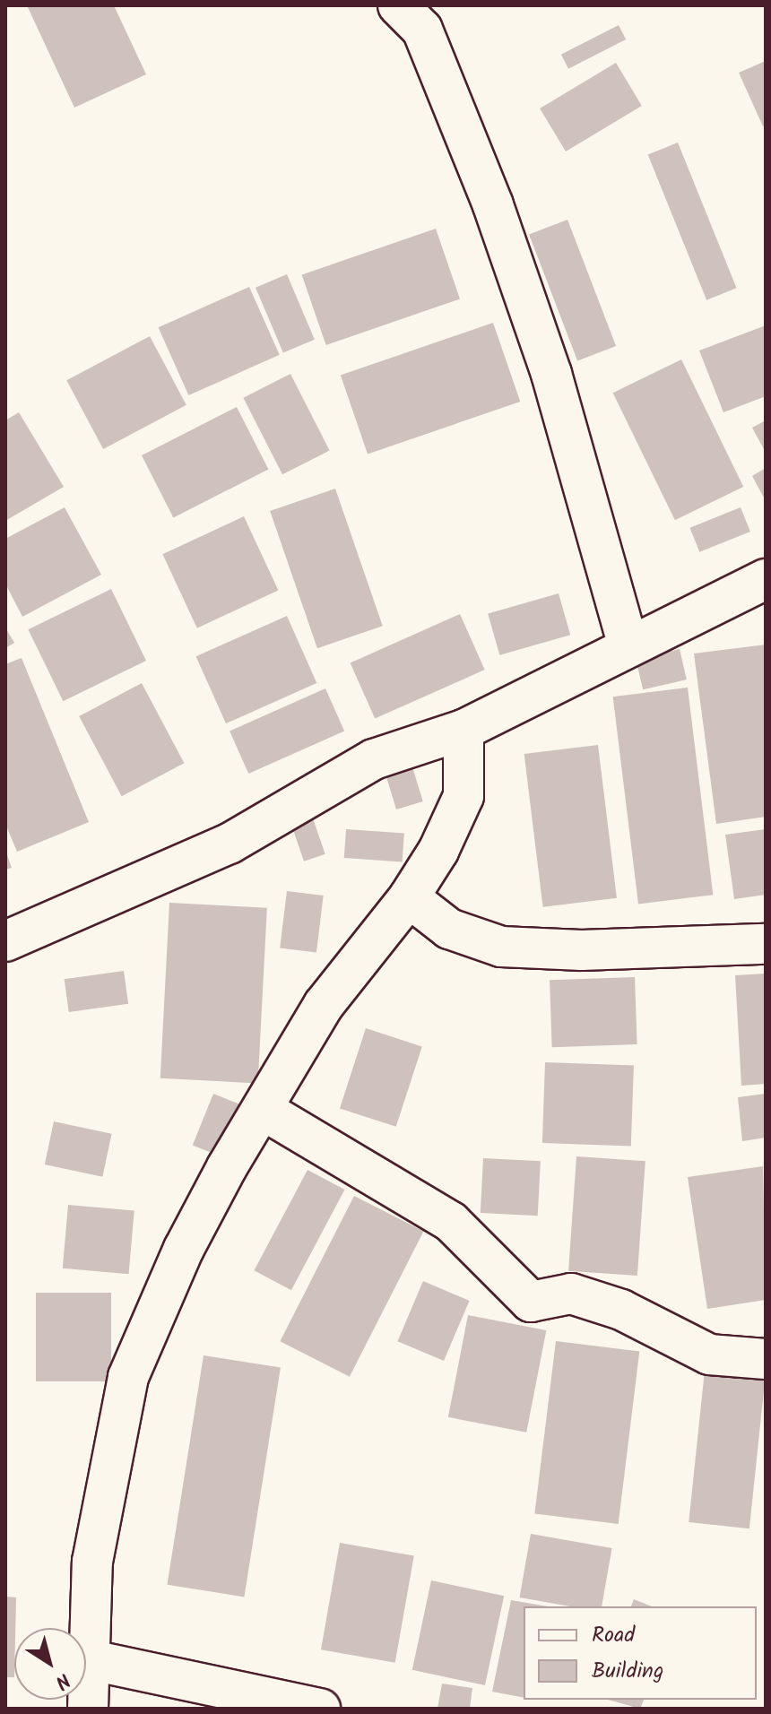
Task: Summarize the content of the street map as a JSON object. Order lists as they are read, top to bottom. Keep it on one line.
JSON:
{"legend":["Road","Building"],"north":"bottom right"}
